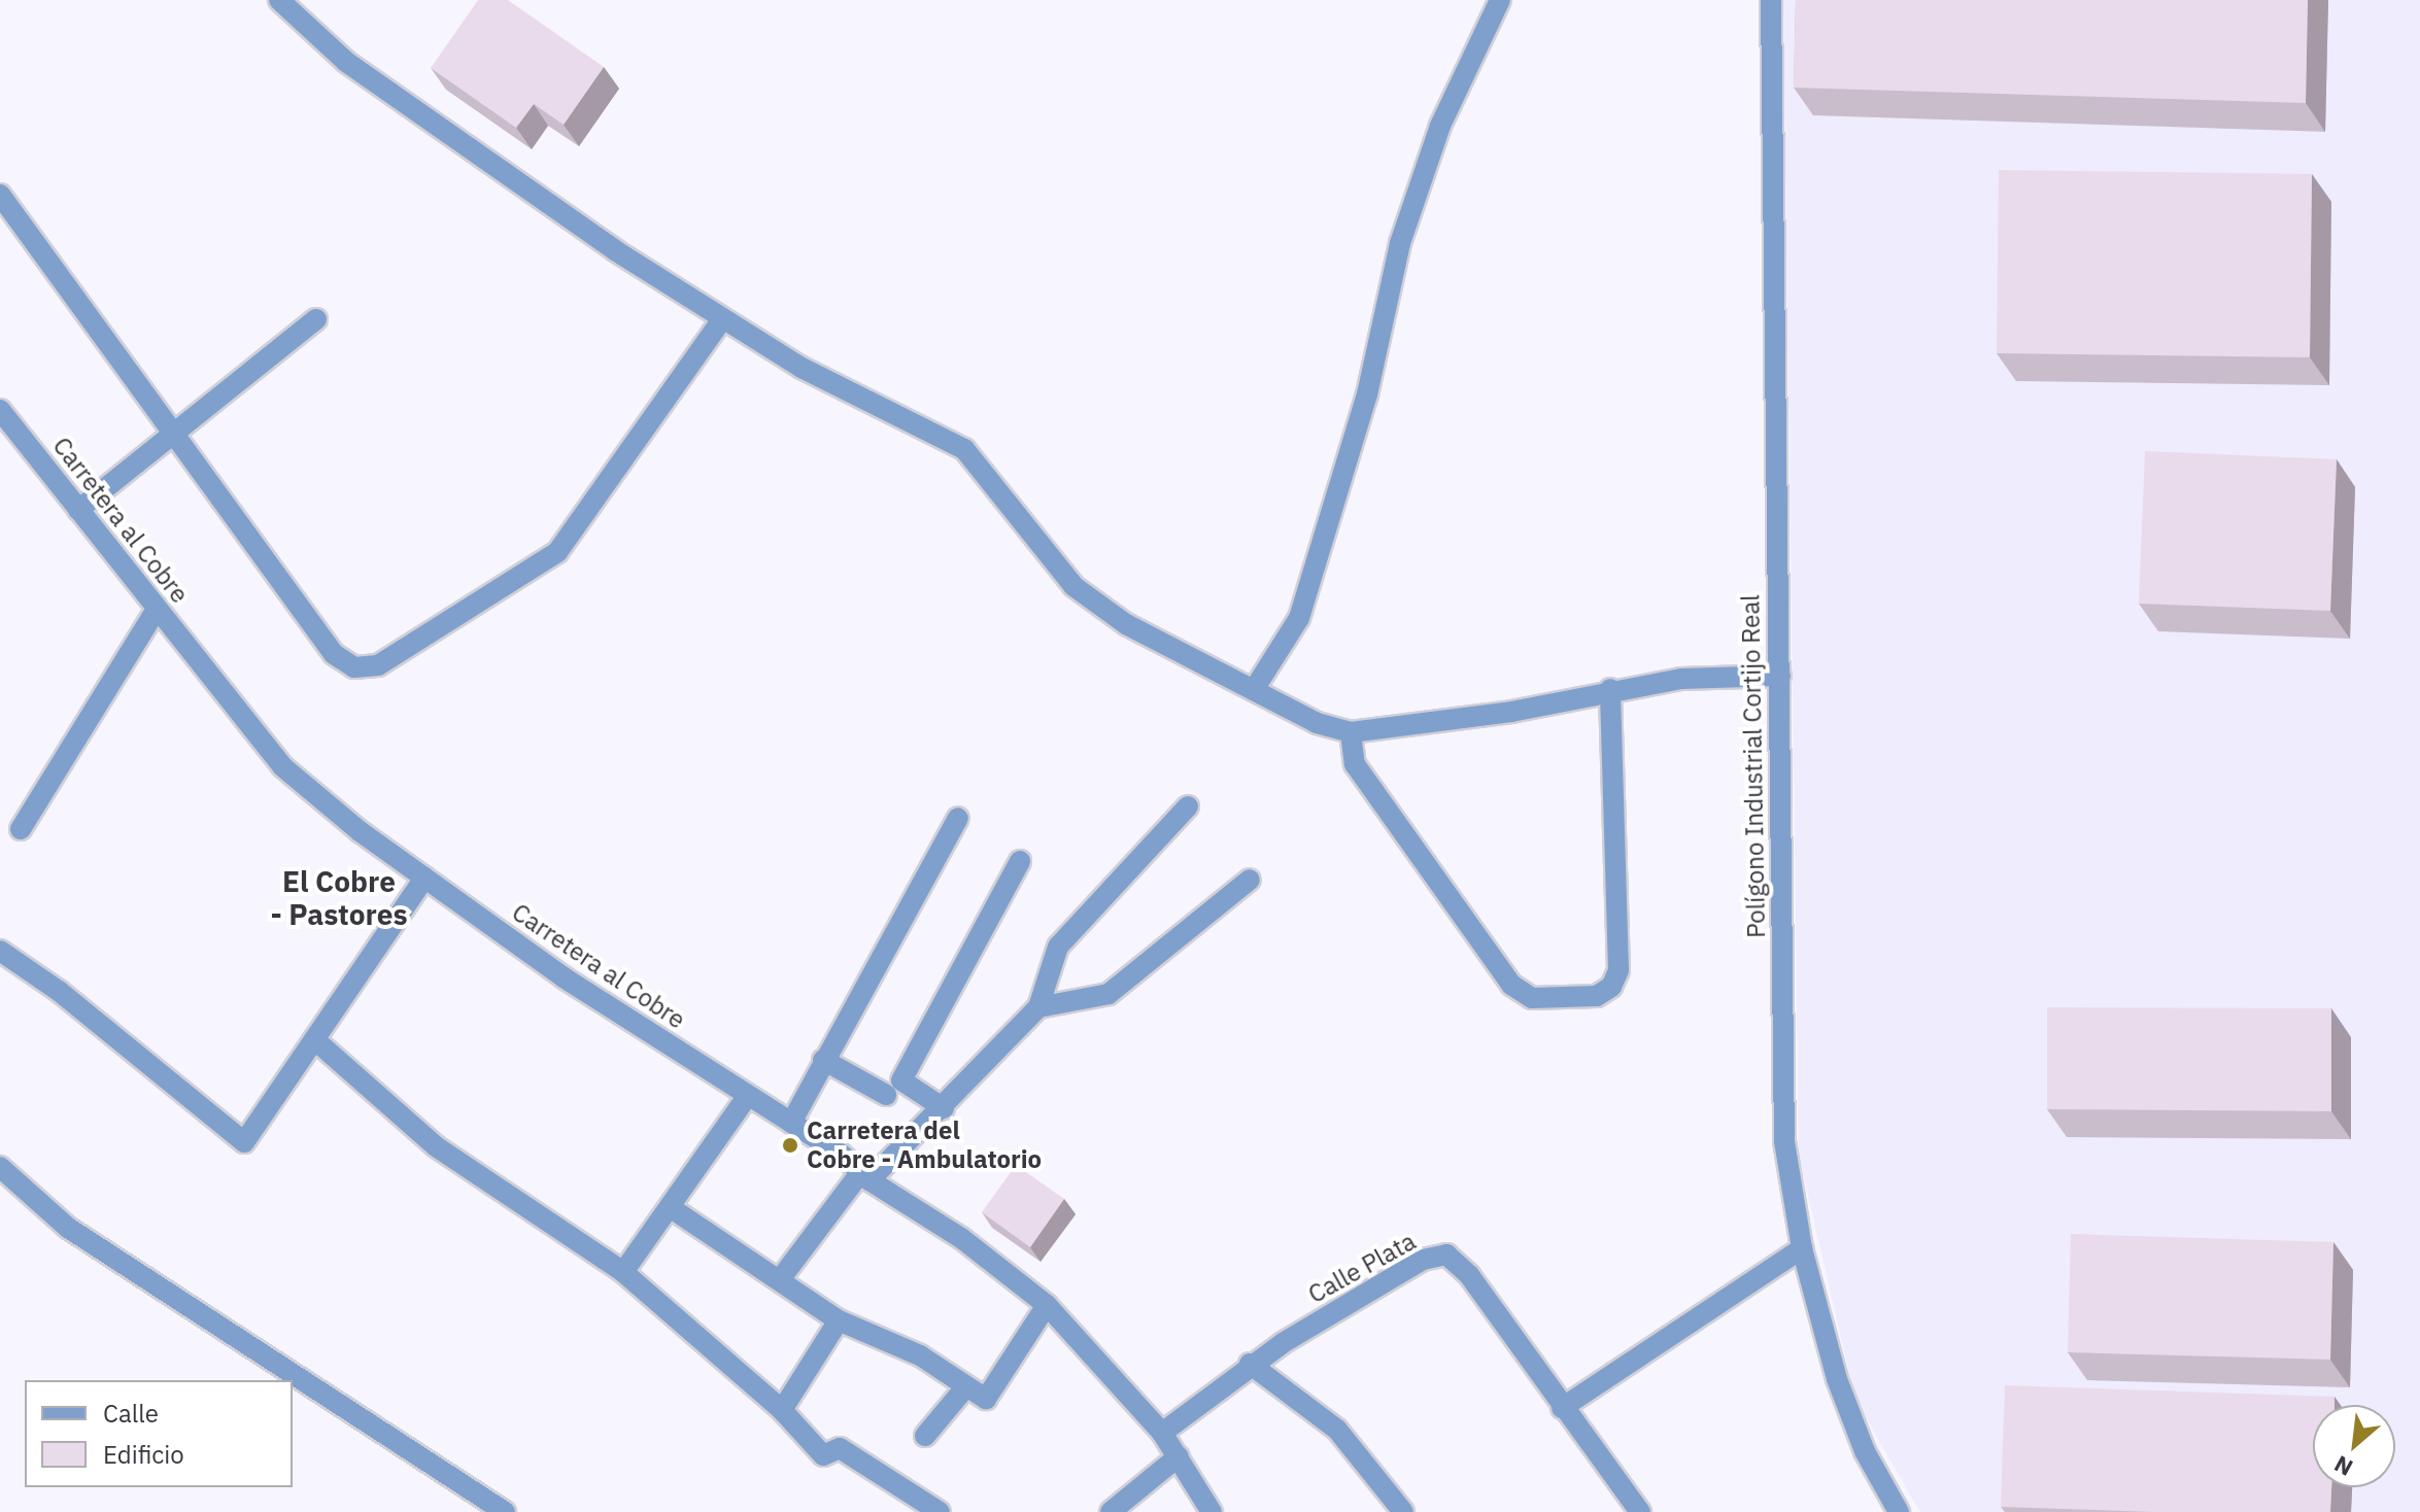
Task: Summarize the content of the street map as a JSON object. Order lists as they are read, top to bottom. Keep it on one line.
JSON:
{"streets":{"street":["Carretera al Cobre","Polígono Industrial Cortijo Real","Calle Plata"]},"crossings":[["Carretera al Cobre","Calle Plata"]],"districts":["El Cobre - Pastores"],"places":["Carretera del Cobre - Ambulatorio"],"legend":["Calle","Edificio"],"north":"bottom left"}
